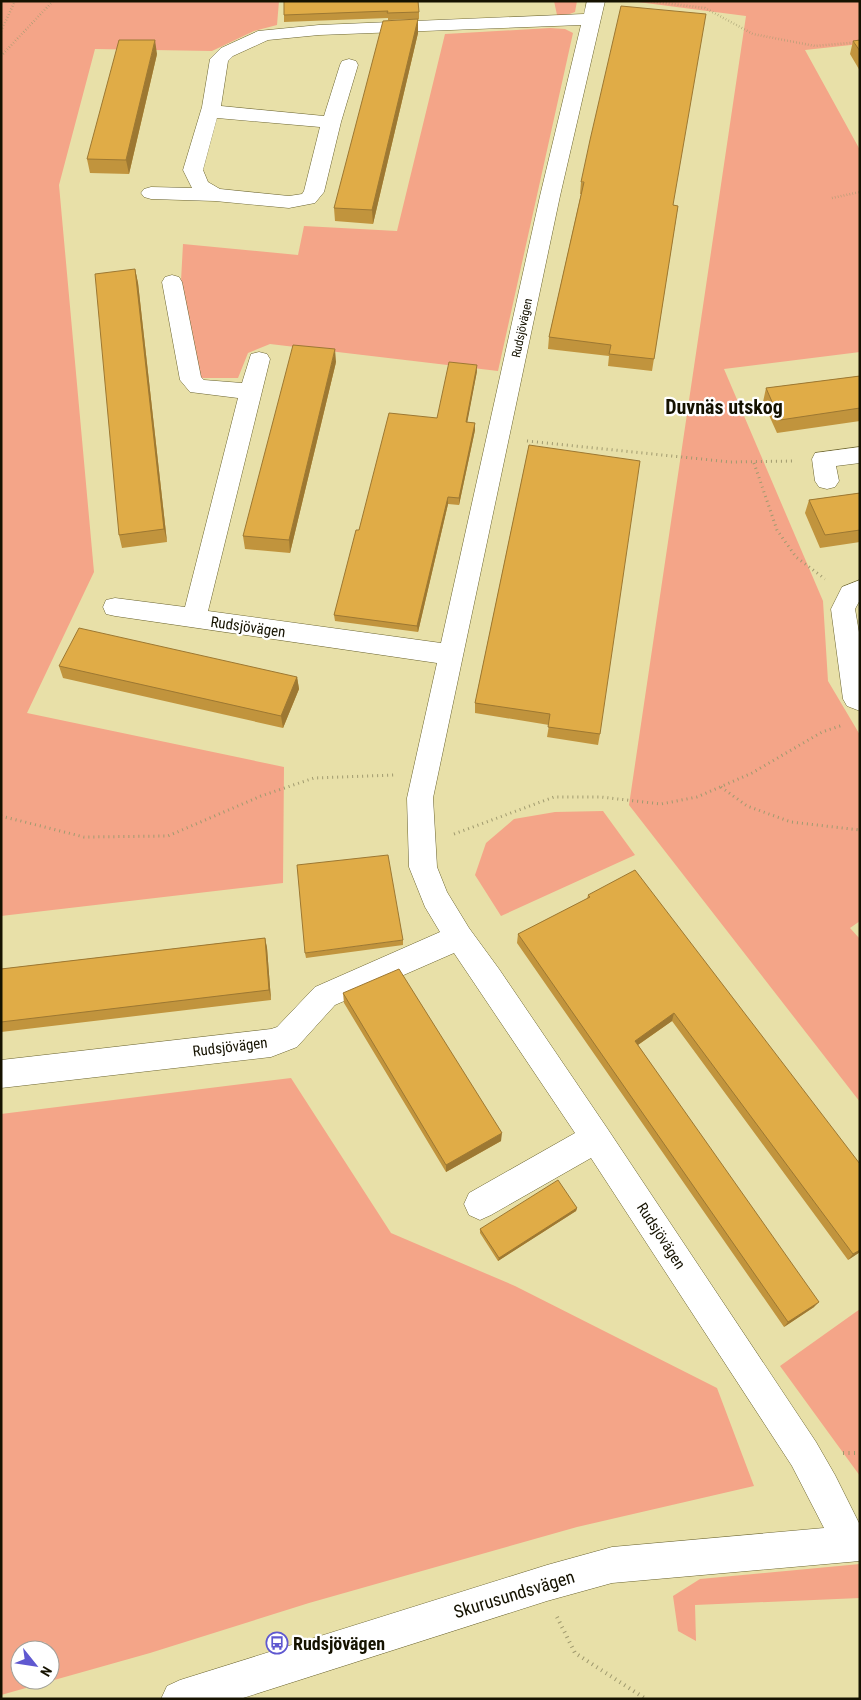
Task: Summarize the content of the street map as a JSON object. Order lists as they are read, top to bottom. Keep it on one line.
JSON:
{"streets":{"street":["Rudsjövägen","Skurusundsvägen"]},"crossings":[["Rudsjövägen","Skurusundsvägen"]],"districts":["Duvnäs utskog"],"places":{"bus stop":["Rudsjövägen"]},"north":"bottom right"}
